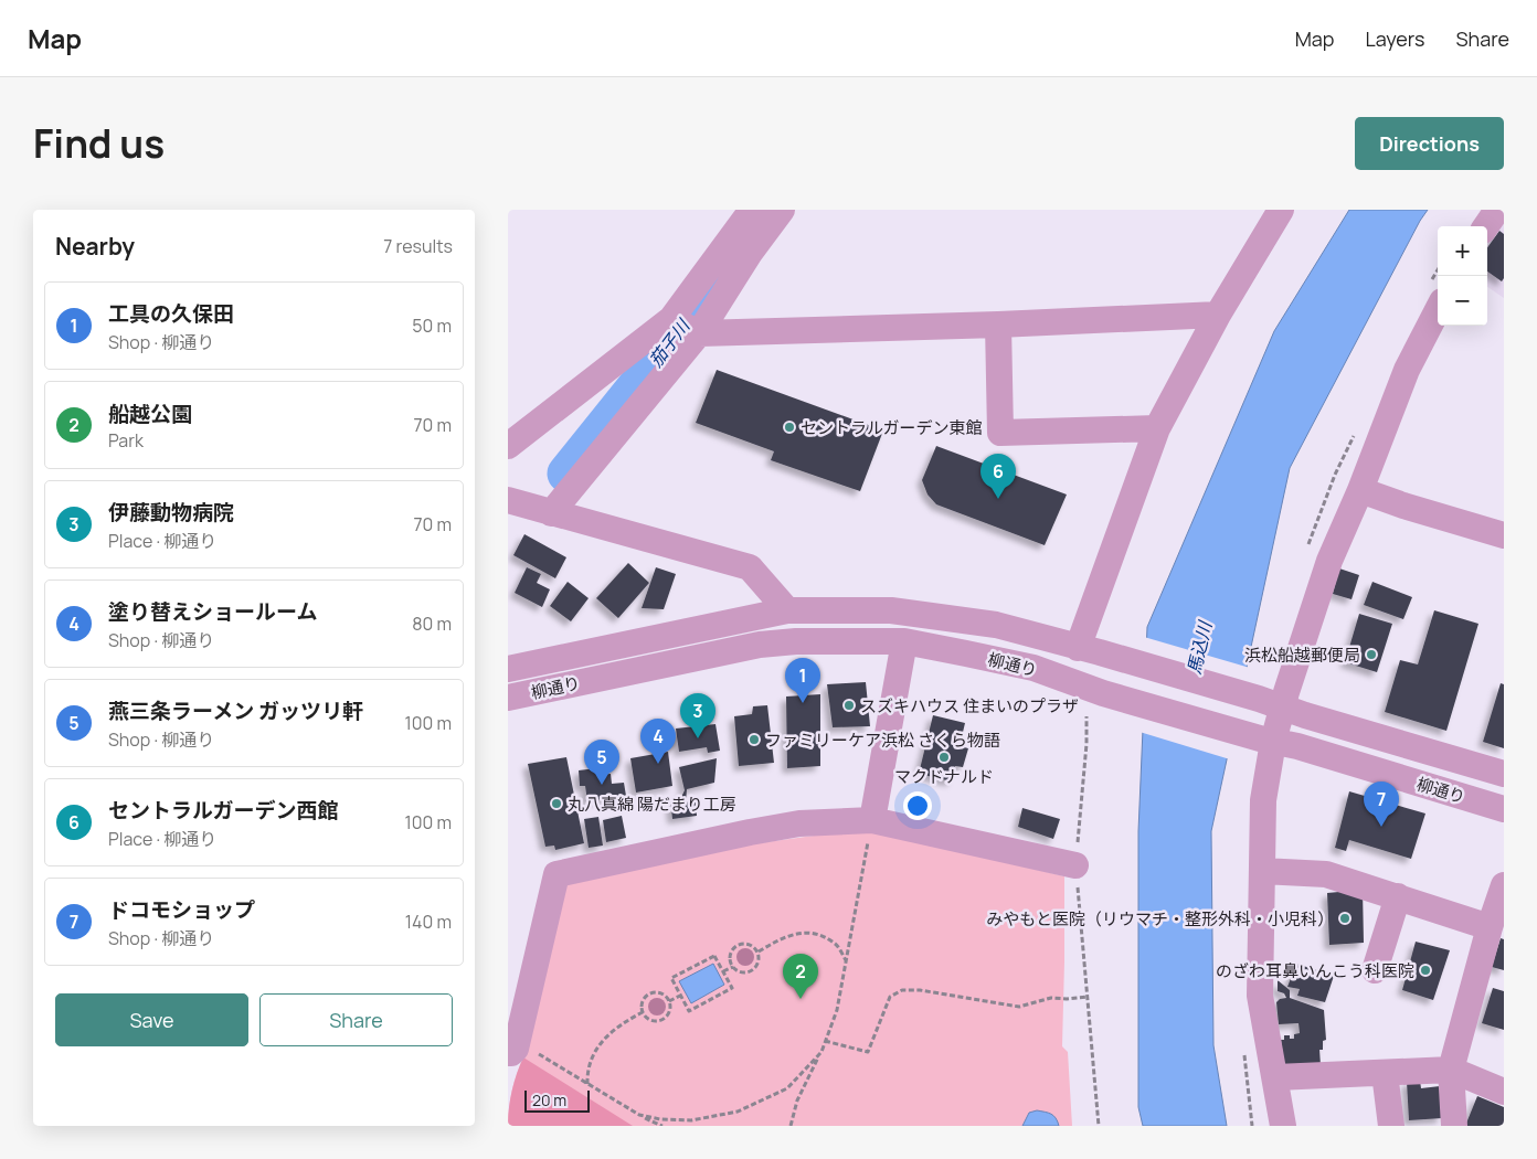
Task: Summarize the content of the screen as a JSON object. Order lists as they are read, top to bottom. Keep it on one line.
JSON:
{"streets":{"street":["柳通り"]},"water":["茄子川","馬込川"],"places":["セントラルガーデン東館","浜松船越郵便局","スズキハウス 住まいのプラザ","ファミリーケア浜松 さくら物語","マクドナルド","丸八真綿 陽だまり工房","みやもと医院（リウマチ・整形外科・小児科）","のざわ耳鼻いんこう科医院"],"scale_bar":"20 m","page":{"header":"Map","nav":["Map","Layers","Share"],"title":"Find us","buttons":["Directions",["Save","Share"]],"heading":["Nearby","7 results"],"map_buttons":["+","−"],"list":[{"mark":"1","name":"工具の久保田","note":"Shop · 柳通り","value":"50 m"},{"mark":"2","name":"船越公園","note":"Park","value":"70 m"},{"mark":"3","name":"伊藤動物病院","note":"Place · 柳通り","value":"70 m"},{"mark":"4","name":"塗り替えショールーム","note":"Shop · 柳通り","value":"80 m"},{"mark":"5","name":"燕三条ラーメン ガッツリ軒","note":"Shop · 柳通り","value":"100 m"},{"mark":"6","name":"セントラルガーデン西館","note":"Place · 柳通り","value":"100 m"},{"mark":"7","name":"ドコモショップ","note":"Shop · 柳通り","value":"140 m"}],"pins":["6","1","3","4","5","7","2"],"scale":"20 m"}}
